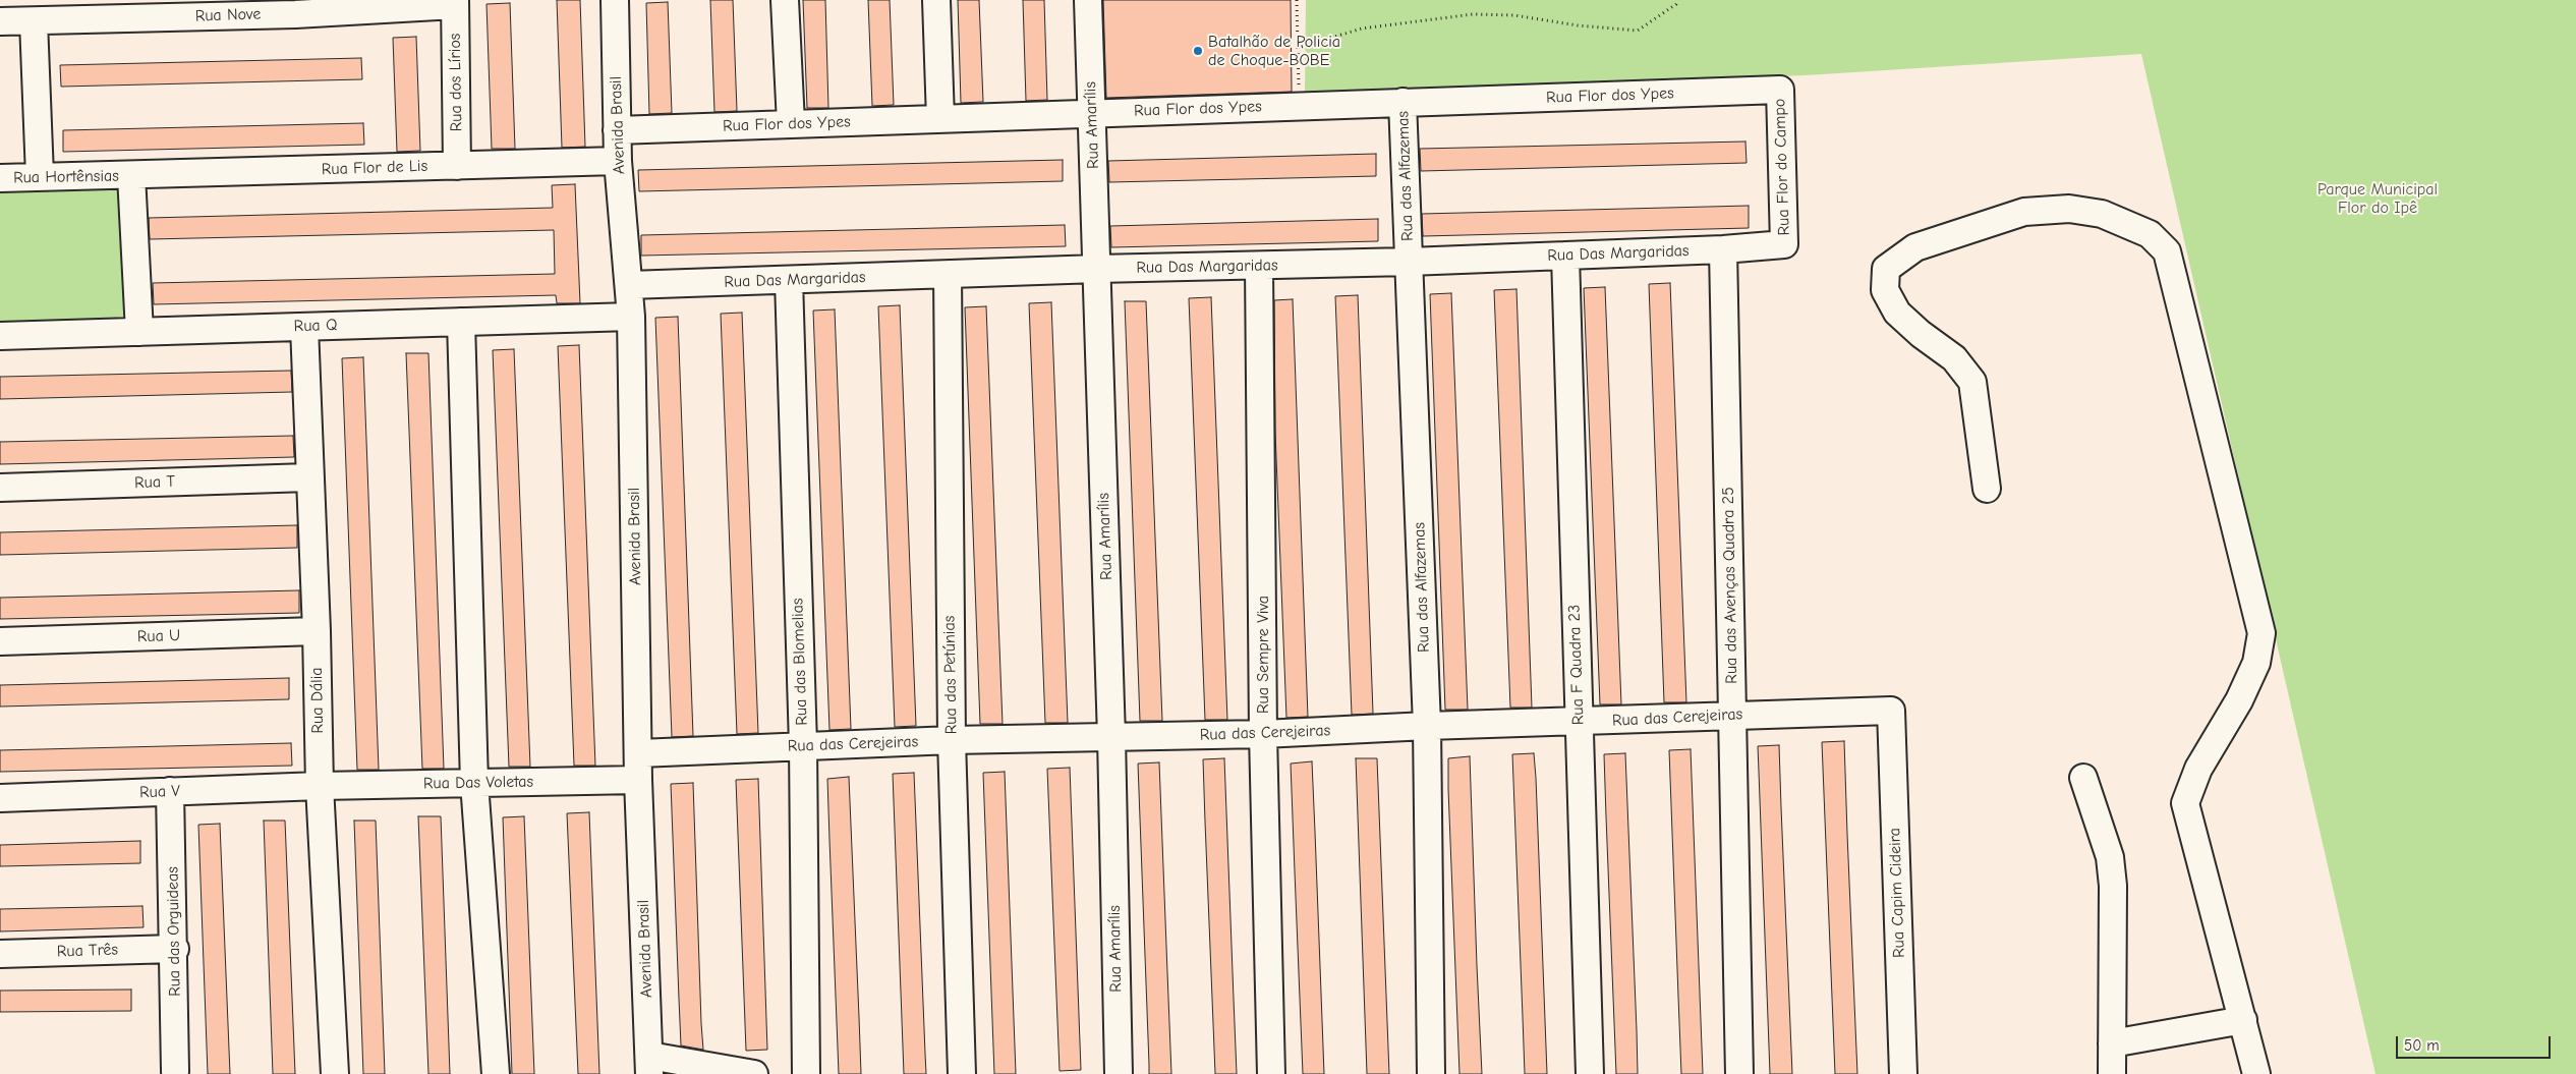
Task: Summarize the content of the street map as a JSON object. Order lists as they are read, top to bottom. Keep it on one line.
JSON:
{"streets":{"street":["Rua Nove","Rua dos Lírios","Rua Flor dos Ypes","Avenida Brasil","Rua Amarílis","Rua Flor do Campo","Rua Flor de Lis","Rua das Alfazemas","Rua Hortênsias","Rua Das Margaridas","Rua Q","Rua T","Rua das Avenças Quadra 25","Rua U","Rua Sempre Viva","Rua das Blomelias","Rua F Quadra 23","Rua das Petúnias","Rua Dália","Rua das Cerejeiras","Rua Das Voletas","Rua V","Rua Capim Cideira","Rua das Orguideas","Rua Três"]},"crossings":[["Rua Nove","Rua dos Lírios"],["Rua dos Lírios","Rua Flor de Lis"],["Rua Flor dos Ypes","Avenida Brasil"],["Rua Flor dos Ypes","Rua Amarílis"],["Rua Flor dos Ypes","Rua Flor do Campo"],["Rua Flor dos Ypes","Rua das Alfazemas"],["Avenida Brasil","Rua Flor de Lis"],["Avenida Brasil","Rua Das Margaridas"],["Avenida Brasil","Rua Q"],["Avenida Brasil","Rua das Cerejeiras"],["Avenida Brasil","Rua Das Voletas"],["Rua Amarílis","Rua Das Margaridas"],["Rua Amarílis","Rua das Cerejeiras"],["Rua Flor do Campo","Rua Das Margaridas"],["Rua Flor de Lis","Rua Hortênsias"],["Rua das Alfazemas","Rua Das Margaridas"],["Rua das Alfazemas","Rua das Cerejeiras"],["Rua Das Margaridas","Rua das Avenças Quadra 25"],["Rua Das Margaridas","Rua Sempre Viva"],["Rua Das Margaridas","Rua das Blomelias"],["Rua Das Margaridas","Rua F Quadra 23"],["Rua Das Margaridas","Rua das Petúnias"],["Rua Q","Rua Dália"],["Rua T","Rua Dália"],["Rua das Avenças Quadra 25","Rua das Cerejeiras"],["Rua U","Rua Dália"],["Rua Sempre Viva","Rua das Cerejeiras"],["Rua das Blomelias","Rua das Cerejeiras"],["Rua F Quadra 23","Rua das Cerejeiras"],["Rua das Petúnias","Rua das Cerejeiras"],["Rua Dália","Rua Das Voletas"],["Rua Dália","Rua V"],["Rua das Cerejeiras","Rua Capim Cideira"],["Rua Das Voletas","Rua V"],["Rua V","Rua das Orguideas"],["Rua das Orguideas","Rua Três"]],"parks":["Parque Municipal Flor do Ipê"],"places":["Batalhão de Policia de Choque-BOBE"],"scale_bar":"50 m"}
